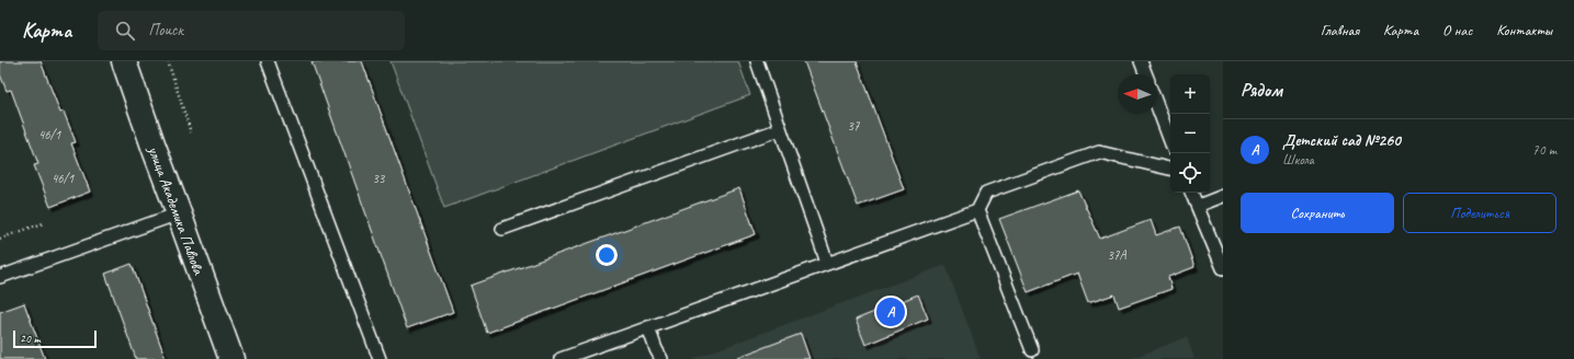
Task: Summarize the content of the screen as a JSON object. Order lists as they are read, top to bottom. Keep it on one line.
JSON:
{"streets":{"main road":["улица Академика Павлова"]},"house_numbers":["37","46/1","46/1","33","37А"],"scale_bar":"20 m","north":"left","page":{"header":"Карта","search":"Поиск","nav":["Главная","Карта","О нас","Контакты"],"heading":"Рядом","map_buttons":["+","−"],"list":[{"mark":"A","name":"Детский сад №260","note":"Школа","value":"70 m"}],"buttons":["Сохранить","Поделиться"],"pins":"A","scale":"20 m"}}
